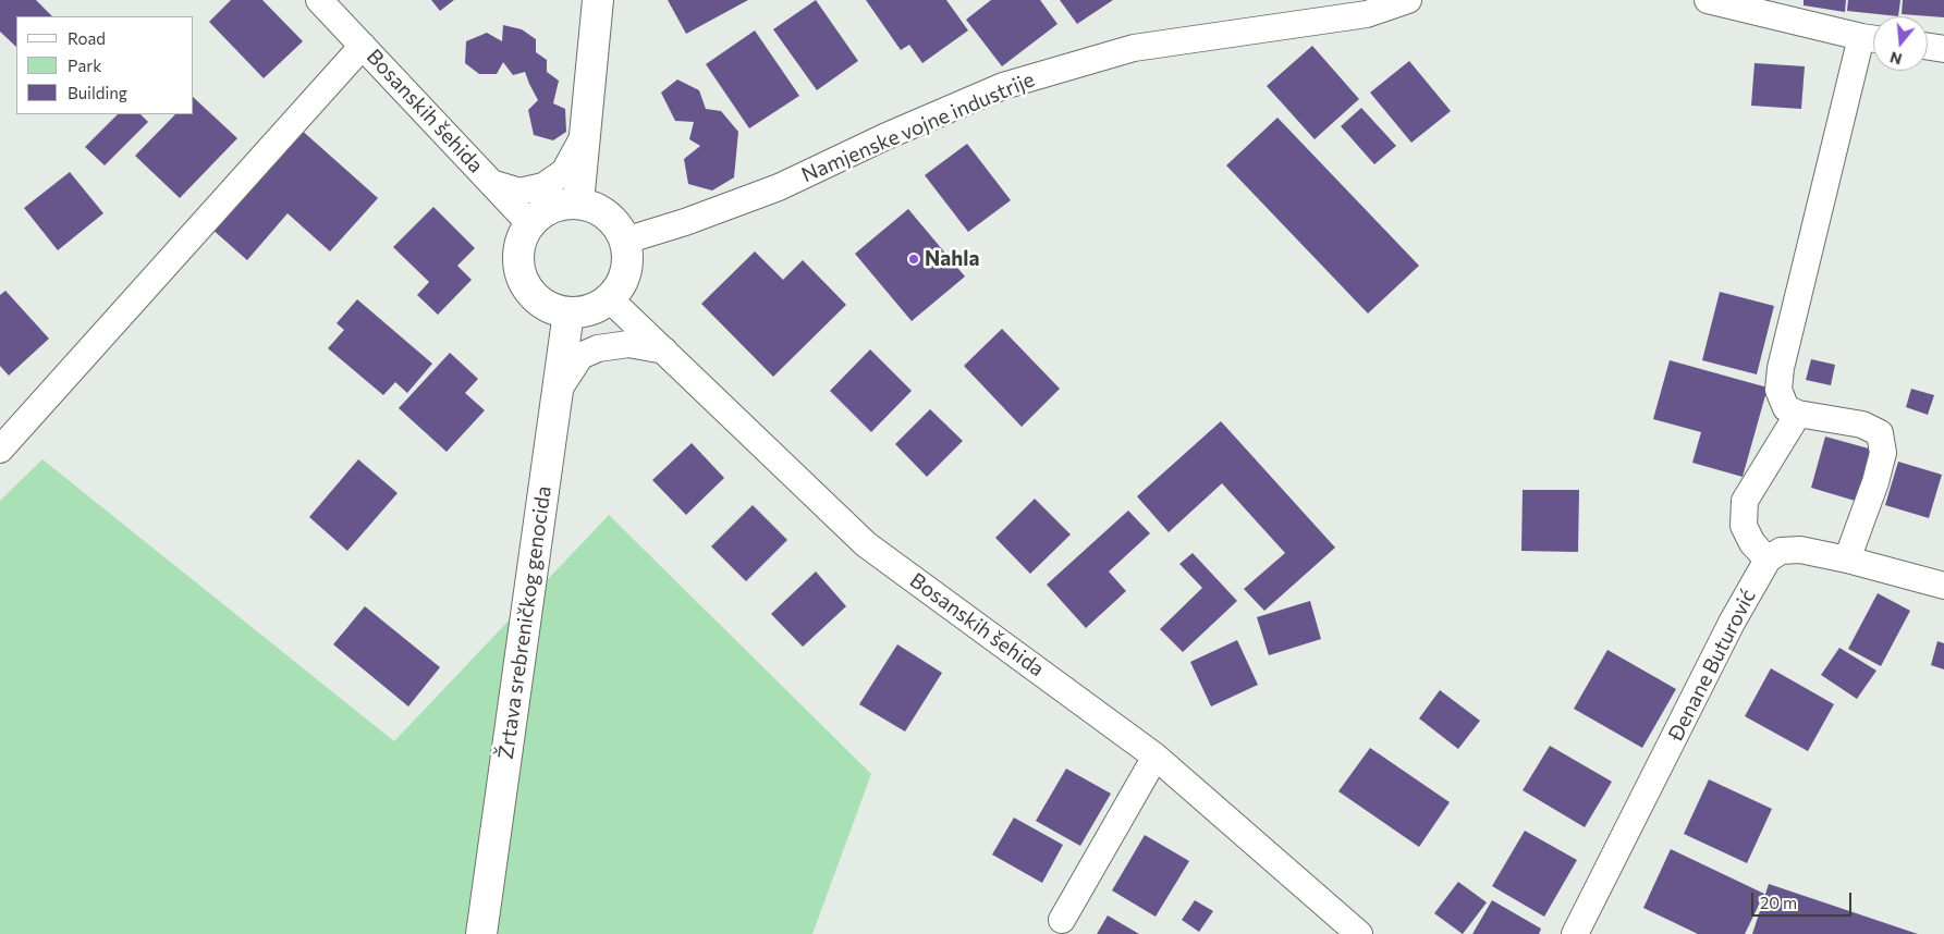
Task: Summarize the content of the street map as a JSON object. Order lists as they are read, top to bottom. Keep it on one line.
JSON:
{"streets":{"street":["Bosanskih šehida","Namjenske vojne industrije","Žrtava srebreničkog genocida","Đenane Buturović"]},"crossings":[["Bosanskih šehida","Namjenske vojne industrije"],["Bosanskih šehida","Žrtava srebreničkog genocida"],["Namjenske vojne industrije","Žrtava srebreničkog genocida"]],"places":["Nahla"],"legend":["Road","Park","Building"],"scale_bar":"20 m","north":"bottom"}
